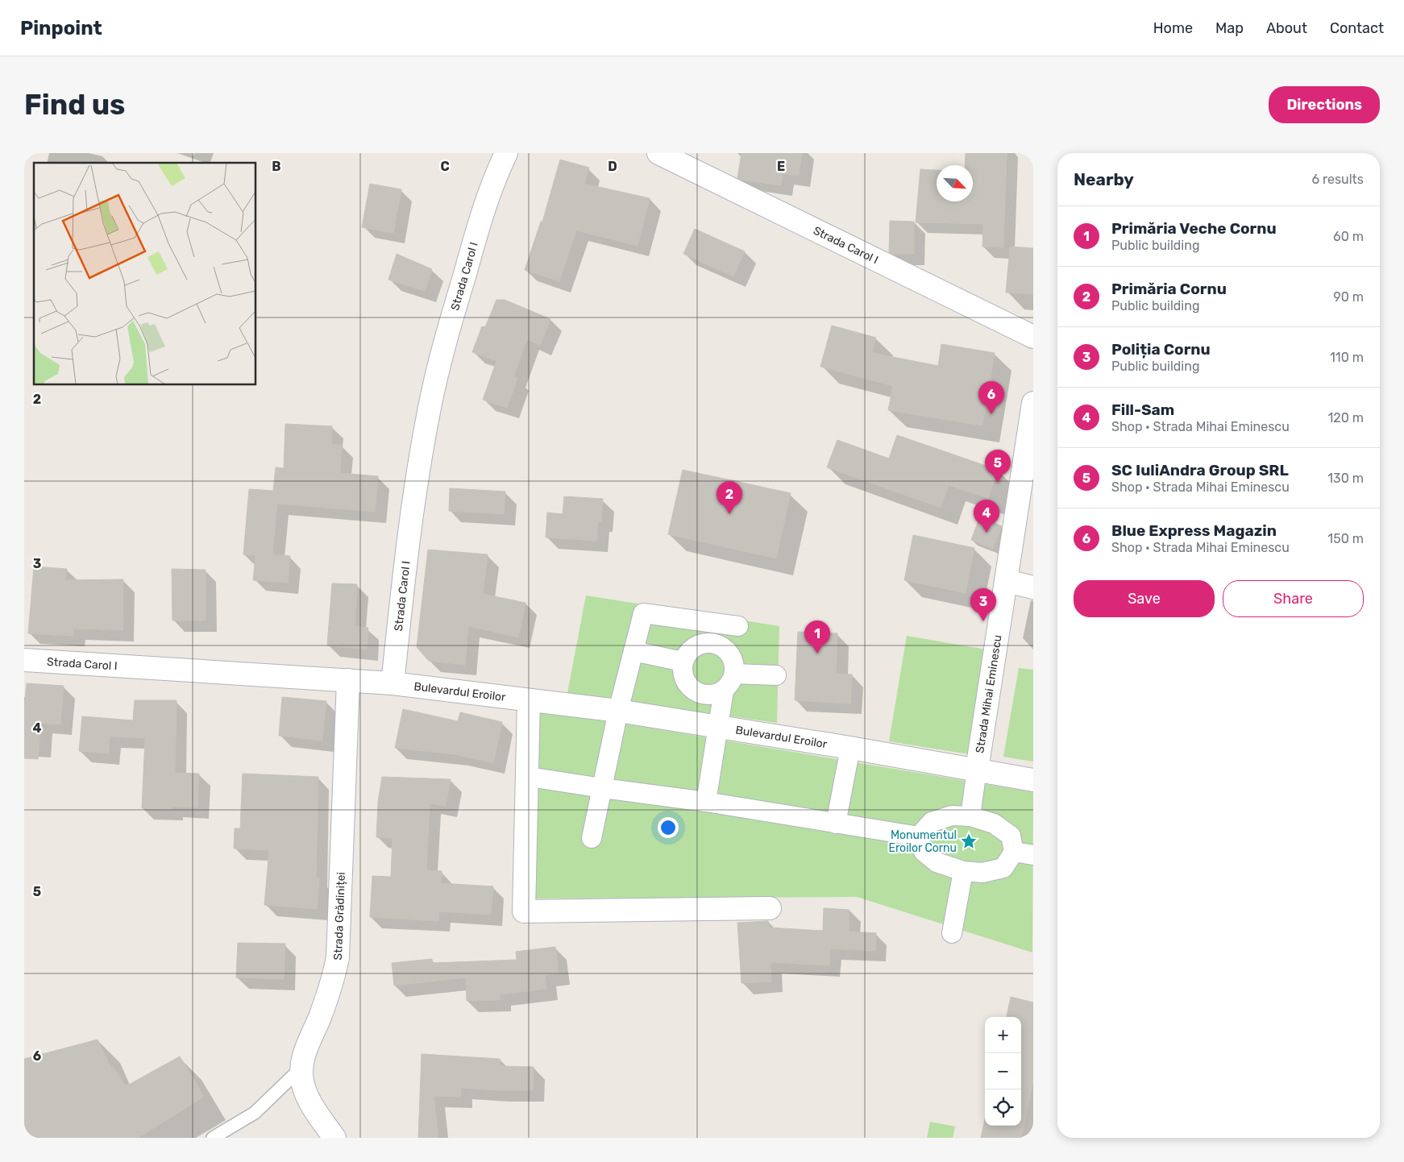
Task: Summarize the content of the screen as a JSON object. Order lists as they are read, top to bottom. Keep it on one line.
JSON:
{"streets":{"main road":["Strada Carol I","Bulevardul Eroilor","Strada Mihai Eminescu","Strada Grădiniței"]},"crossings":[["Strada Carol I","Bulevardul Eroilor"],["Strada Carol I","Strada Grădiniței"],["Bulevardul Eroilor","Strada Mihai Eminescu"]],"places":{"place":["Monumentul Eroilor Cornu"]},"north":"bottom right","page":{"header":"Pinpoint","nav":["Home","Map","About","Contact"],"buttons":["Directions",["Save","Share"]],"title":"Find us","heading":["Nearby","6 results"],"list":[{"mark":"1","name":"Primăria Veche Cornu","note":"Public building","value":"60 m"},{"mark":"2","name":"Primăria Cornu","note":"Public building","value":"90 m"},{"mark":"3","name":"Poliția Cornu","note":"Public building","value":"110 m"},{"mark":"4","name":"Fill-Sam","note":"Shop · Strada Mihai Eminescu","value":"120 m"},{"mark":"5","name":"SC IuliAndra Group SRL","note":"Shop · Strada Mihai Eminescu","value":"130 m"},{"mark":"6","name":"Blue Express Magazin","note":"Shop · Strada Mihai Eminescu","value":"150 m"}],"pins":["6","5","2","4","3","1"],"map_buttons":["+","−"]},"grid":{"columns":["B","C","D","E"],"rows":["2","3","4","5","6"]}}
